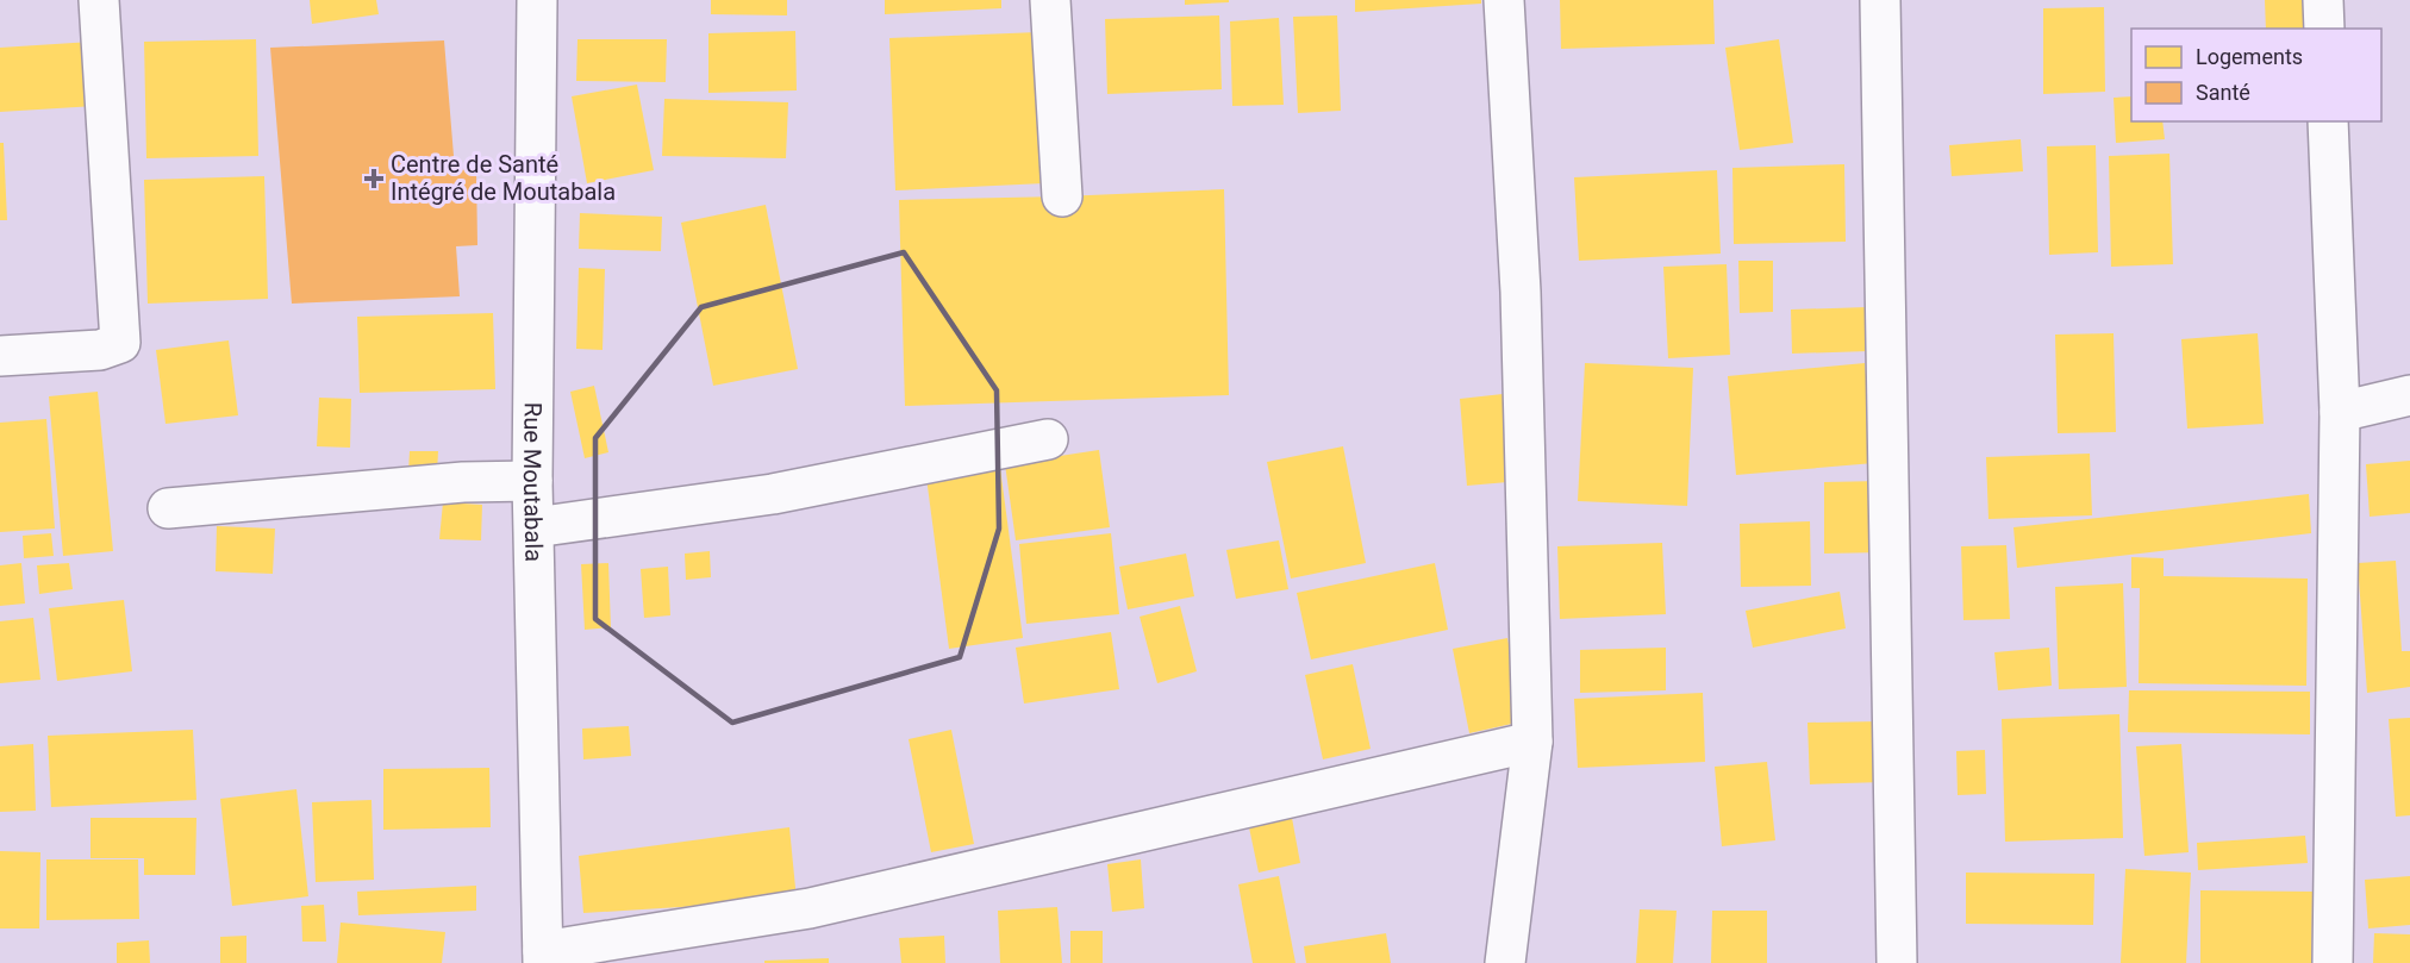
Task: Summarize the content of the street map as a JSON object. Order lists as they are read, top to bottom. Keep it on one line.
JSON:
{"streets":{"street":["Rue Moutabala"]},"places":{"health":["Centre de Santé Intégré de Moutabala"]},"legend":["Logements","Santé"]}
